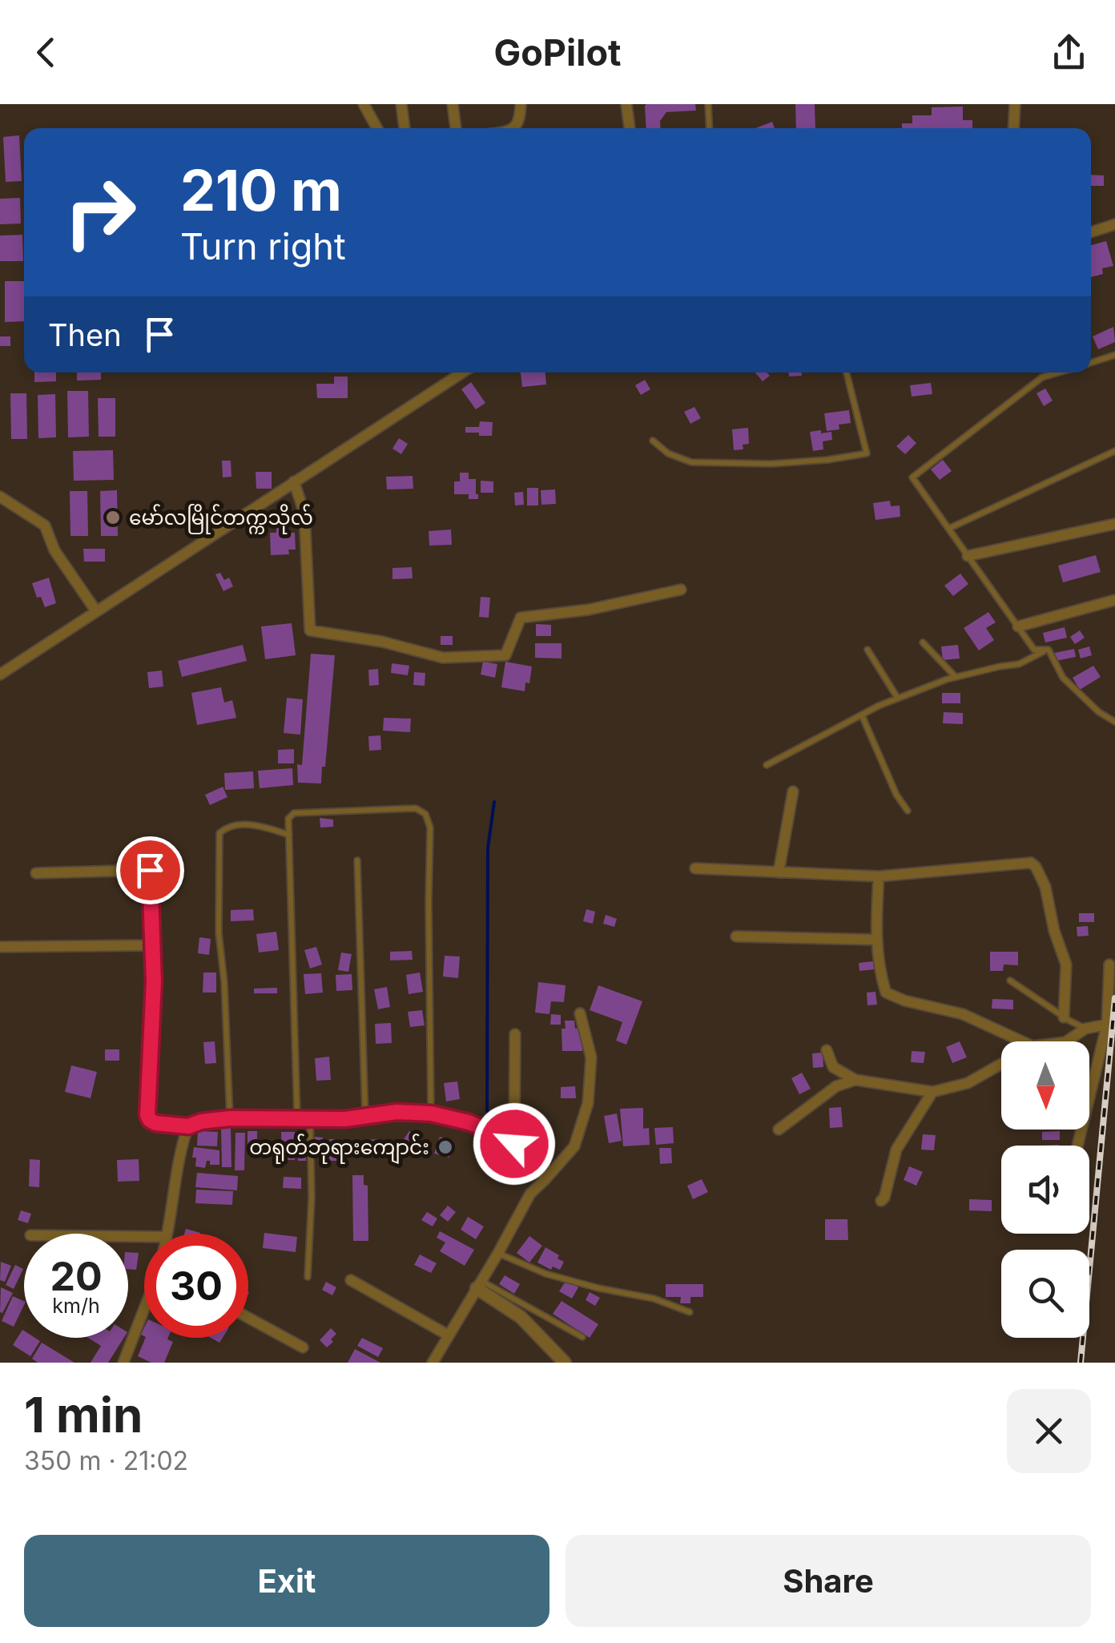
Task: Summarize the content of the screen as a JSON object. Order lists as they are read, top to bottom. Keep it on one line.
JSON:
{"places":["မော်လမြိုင်တက္ကသိုလ်","တရုတ်ဘုရားကျောင်း"],"north":"bottom","page":{"header":"GoPilot","turn":["210 m","Turn right"],"then":"Then","speed":"20 km/h","limit":"30","heading":["1 min","350 m · 21:02"],"buttons":["Exit","Share"]}}
